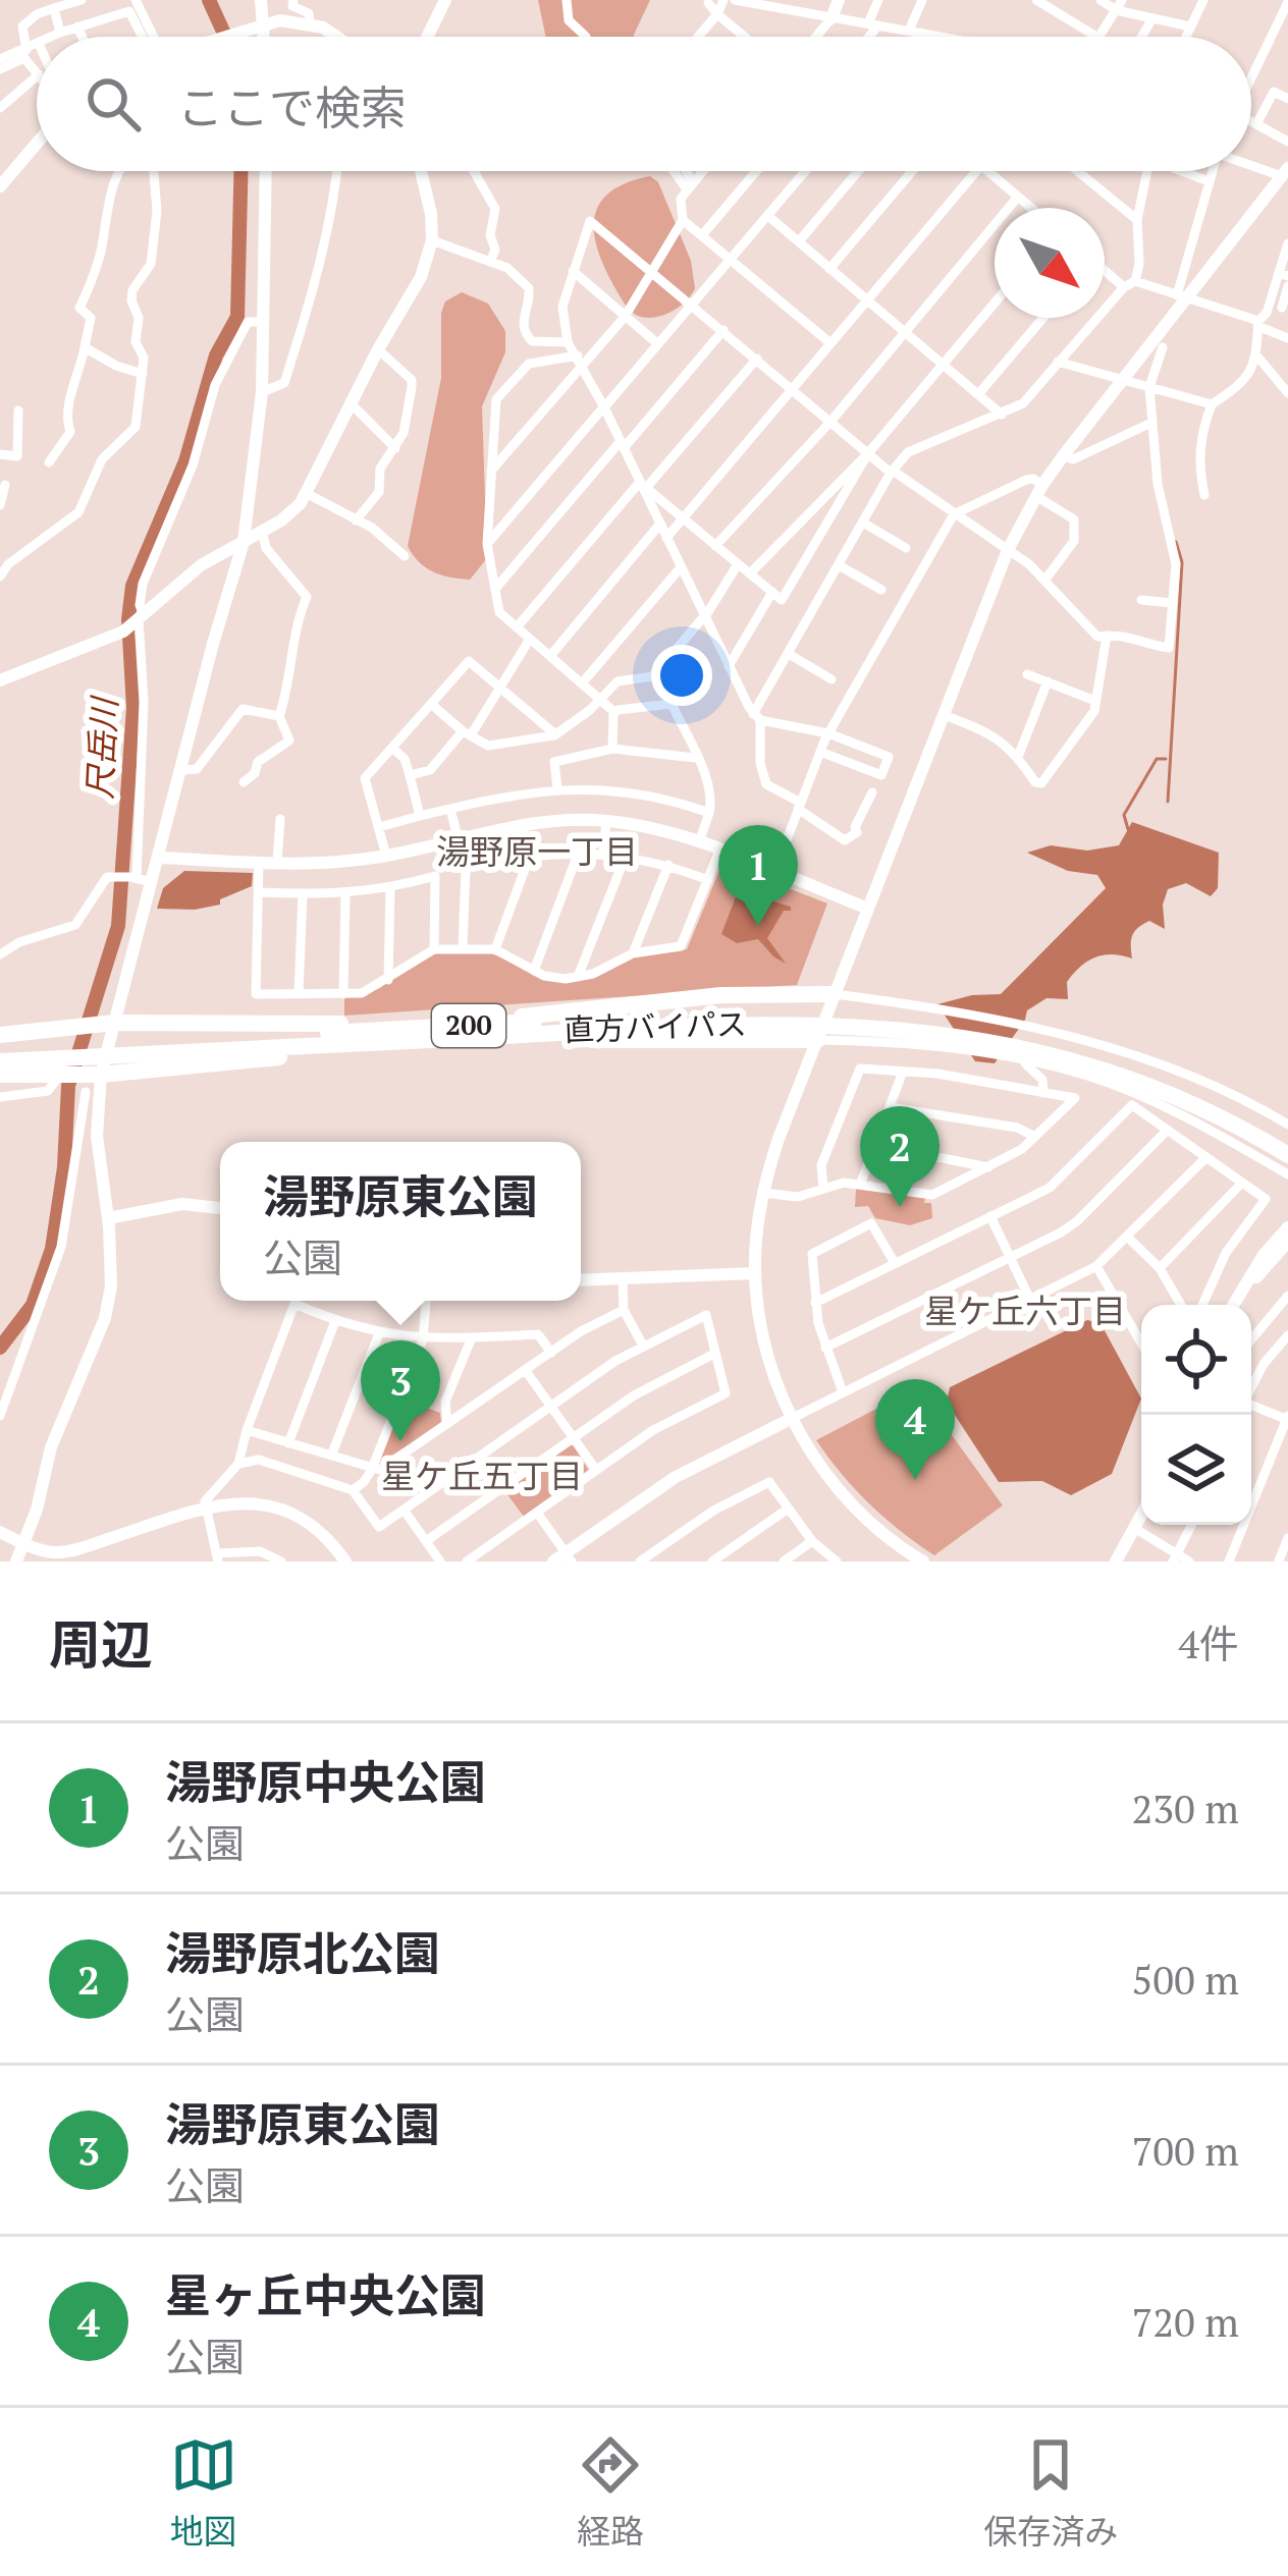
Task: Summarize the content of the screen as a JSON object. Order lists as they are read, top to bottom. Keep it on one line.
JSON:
{"streets":{"highway":["200","直方バイパス"]},"districts":["湯野原一丁目","星ケ丘六丁目","星ケ丘五丁目"],"water":["尺岳川"],"north":"bottom right","page":{"search":"ここで検索","pins":["1","2","3","4"],"popup":["湯野原東公園","公園"],"heading":["周辺","4件"],"list":[{"mark":"1","name":"湯野原中央公園","note":"公園","value":"230 m"},{"mark":"2","name":"湯野原北公園","note":"公園","value":"500 m"},{"mark":"3","name":"湯野原東公園","note":"公園","value":"700 m"},{"mark":"4","name":"星ヶ丘中央公園","note":"公園","value":"720 m"}],"nav":["地図","経路","保存済み"]}}
